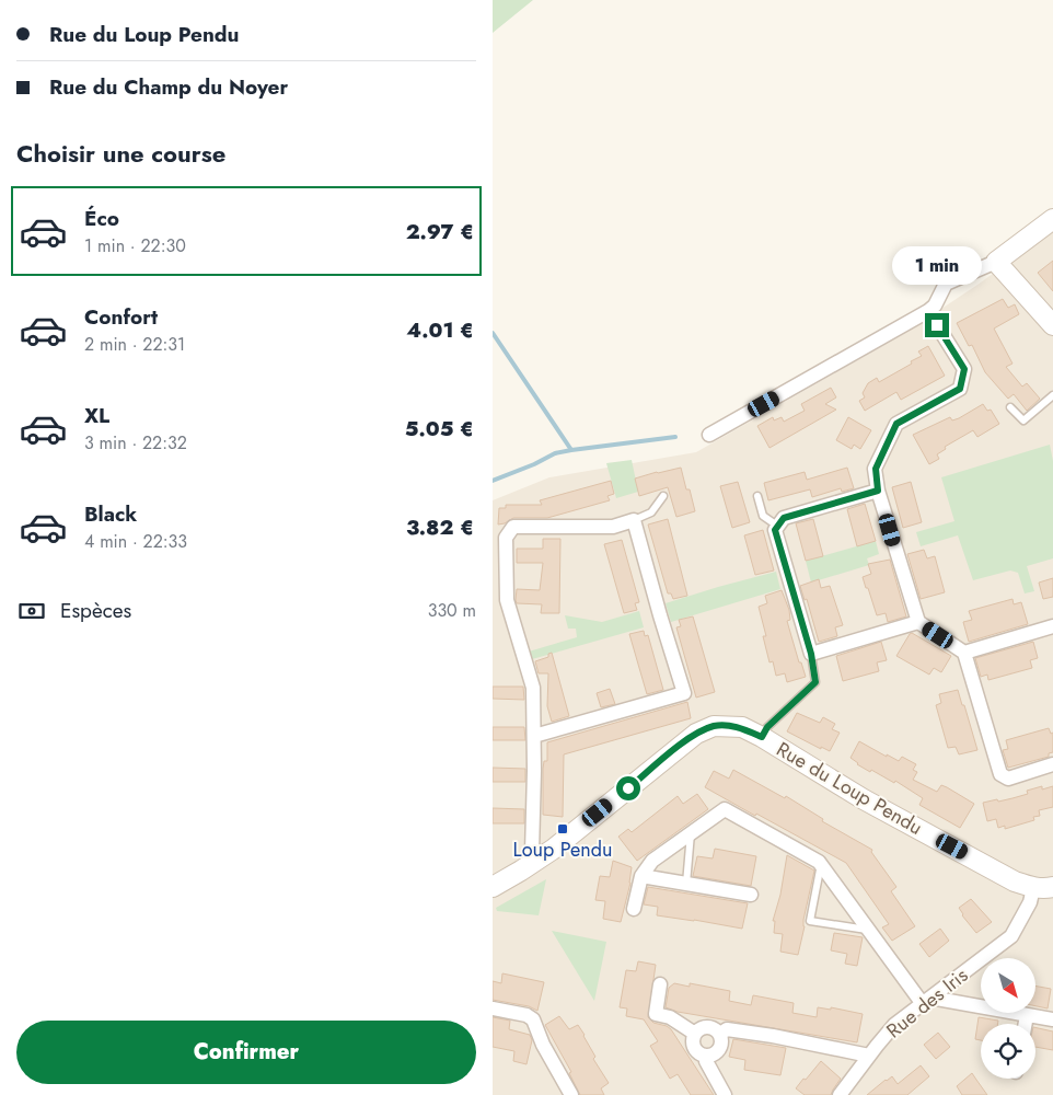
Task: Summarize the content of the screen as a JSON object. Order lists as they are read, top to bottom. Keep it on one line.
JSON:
{"streets":{"street":["Rue du Loup Pendu","Rue des Iris"]},"crossings":[["Rue du Loup Pendu","Rue des Iris"]],"places":{"transit":["Loup Pendu"]},"north":"bottom right","page":{"banner":["Rue du Loup Pendu","Rue du Champ du Noyer"],"heading":"Choisir une course","list":[{"name":"Éco","note":"1 min · 22:30","value":"2.97 €"},{"name":"Confort","note":"2 min · 22:31","value":"4.01 €"},{"name":"XL","note":"3 min · 22:32","value":"5.05 €"},{"name":"Black","note":"4 min · 22:33","value":"3.82 €"}],"bubble":"1 min","pay":["Espèces","330 m"],"buttons":"Confirmer"}}
